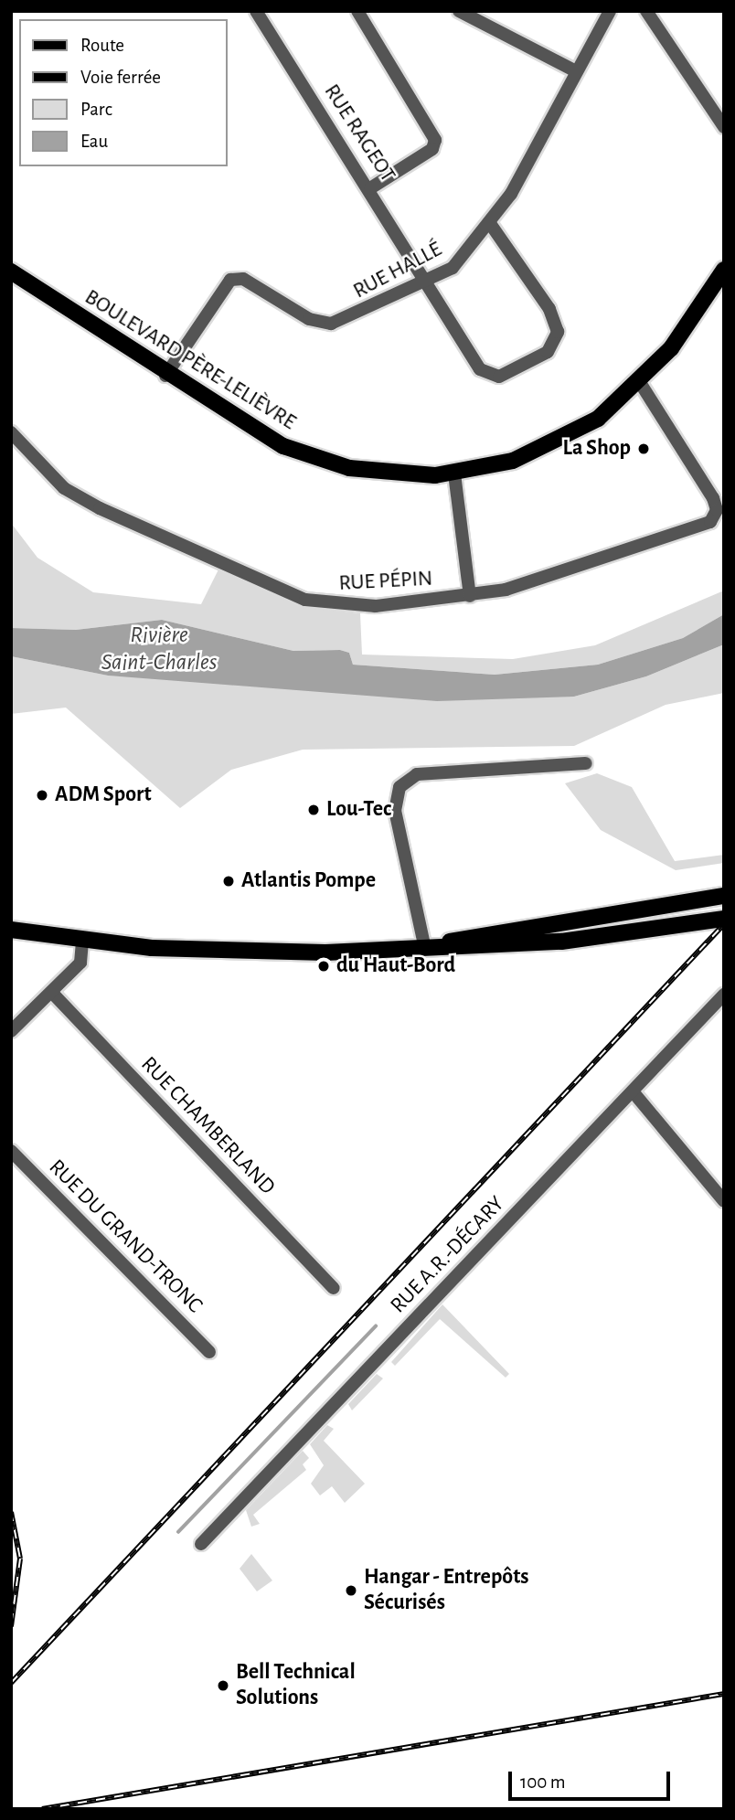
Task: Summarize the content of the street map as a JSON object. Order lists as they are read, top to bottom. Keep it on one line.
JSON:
{"streets":{"main road":["BOULEVARD PÈRE-LELIÈVRE"],"street":["RUE RAGEOT","RUE HALLÉ","RUE PÉPIN","RUE CHAMBERLAND","RUE DU GRAND-TRONC","RUE A.R.-DÉCARY"]},"crossings":[["RUE RAGEOT","RUE HALLÉ"],["RUE HALLÉ","BOULEVARD PÈRE-LELIÈVRE"],["BOULEVARD PÈRE-LELIÈVRE","RUE PÉPIN"]],"water":["Rivière Saint-Charles"],"places":["La Shop","ADM Sport","Lou-Tec","Atlantis Pompe","du Haut-Bord","Hangar - Entrepôts Sécurisés","Bell Technical Solutions"],"legend":["Route","Voie ferrée","Parc","Eau"],"scale_bar":"100 m"}
